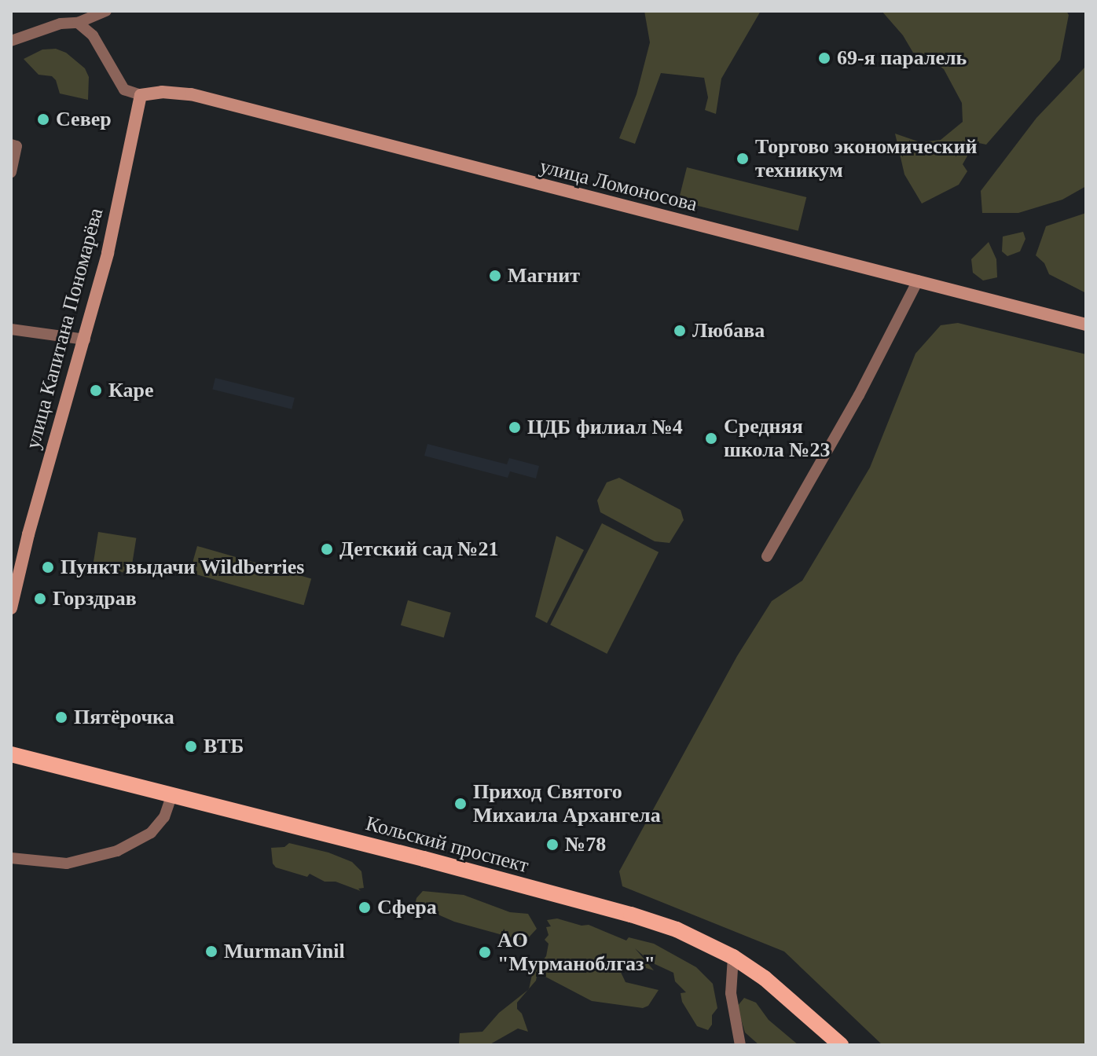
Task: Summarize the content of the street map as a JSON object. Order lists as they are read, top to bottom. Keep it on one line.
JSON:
{"streets":{"main road":["Кольский проспект"],"street":["улица Ломоносова","улица Капитана Пономарёва"]},"crossings":[["улица Ломоносова","улица Капитана Пономарёва"]],"places":["69-я паралель","Север","Торгово экономический техникум","Магнит","Любава","Каре","ЦДБ филиал №4","Средняя школа №23","Детский сад №21","Пункт выдачи Wildberries","Горздрав","Пятёрочка","ВТБ","Приход Святого Михаила Архангела","№78","Сфера","MurmanVinil","AO \"Мурманоблгаз\""]}
